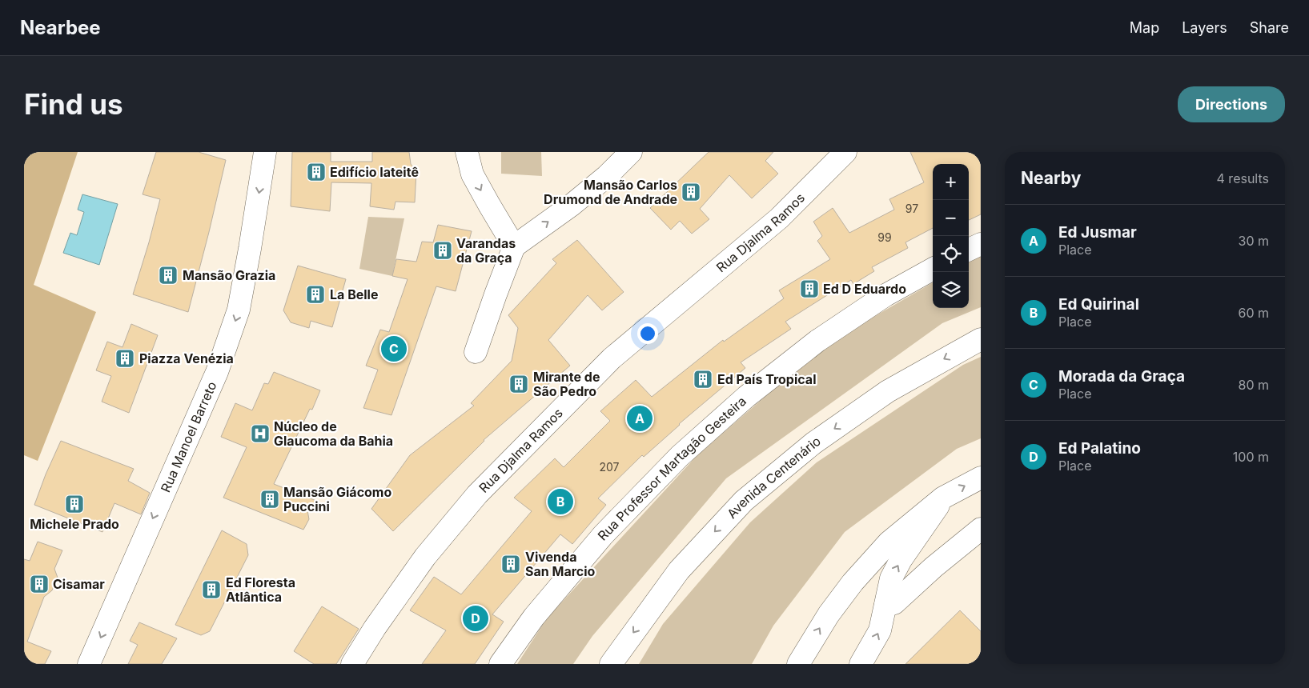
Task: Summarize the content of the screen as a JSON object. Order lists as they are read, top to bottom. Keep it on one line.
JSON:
{"streets":{"street":["Rua Djalma Ramos","Rua Manoel Barreto","Rua Professor Martagão Gesteira","Avenida Centenário"]},"one_way":["Rua Manoel Barreto"],"places":{"building":["Edifício Iateitê","Mansão Carlos Drumond de Andrade","Varandas da Graça","Mansão Grazia","Ed D Eduardo","La Belle","Piazza Venézia","Ed País Tropical","Mirante de São Pedro","Mansão Giácomo Puccini","Michele Prado","Vivenda San Marcio","Cisamar","Ed Floresta Atlântica"],"hospital":["Núcleo de Glaucoma da Bahia"]},"house_numbers":["97","99","207"],"page":{"header":"Nearbee","nav":["Map","Layers","Share"],"buttons":"Directions","title":"Find us","heading":["Nearby","4 results"],"map_buttons":["+","−"],"list":[{"mark":"A","name":"Ed Jusmar","note":"Place","value":"30 m"},{"mark":"B","name":"Ed Quirinal","note":"Place","value":"60 m"},{"mark":"C","name":"Morada da Graça","note":"Place","value":"80 m"},{"mark":"D","name":"Ed Palatino","note":"Place","value":"100 m"}],"pins":["C","A","B","D"]}}
